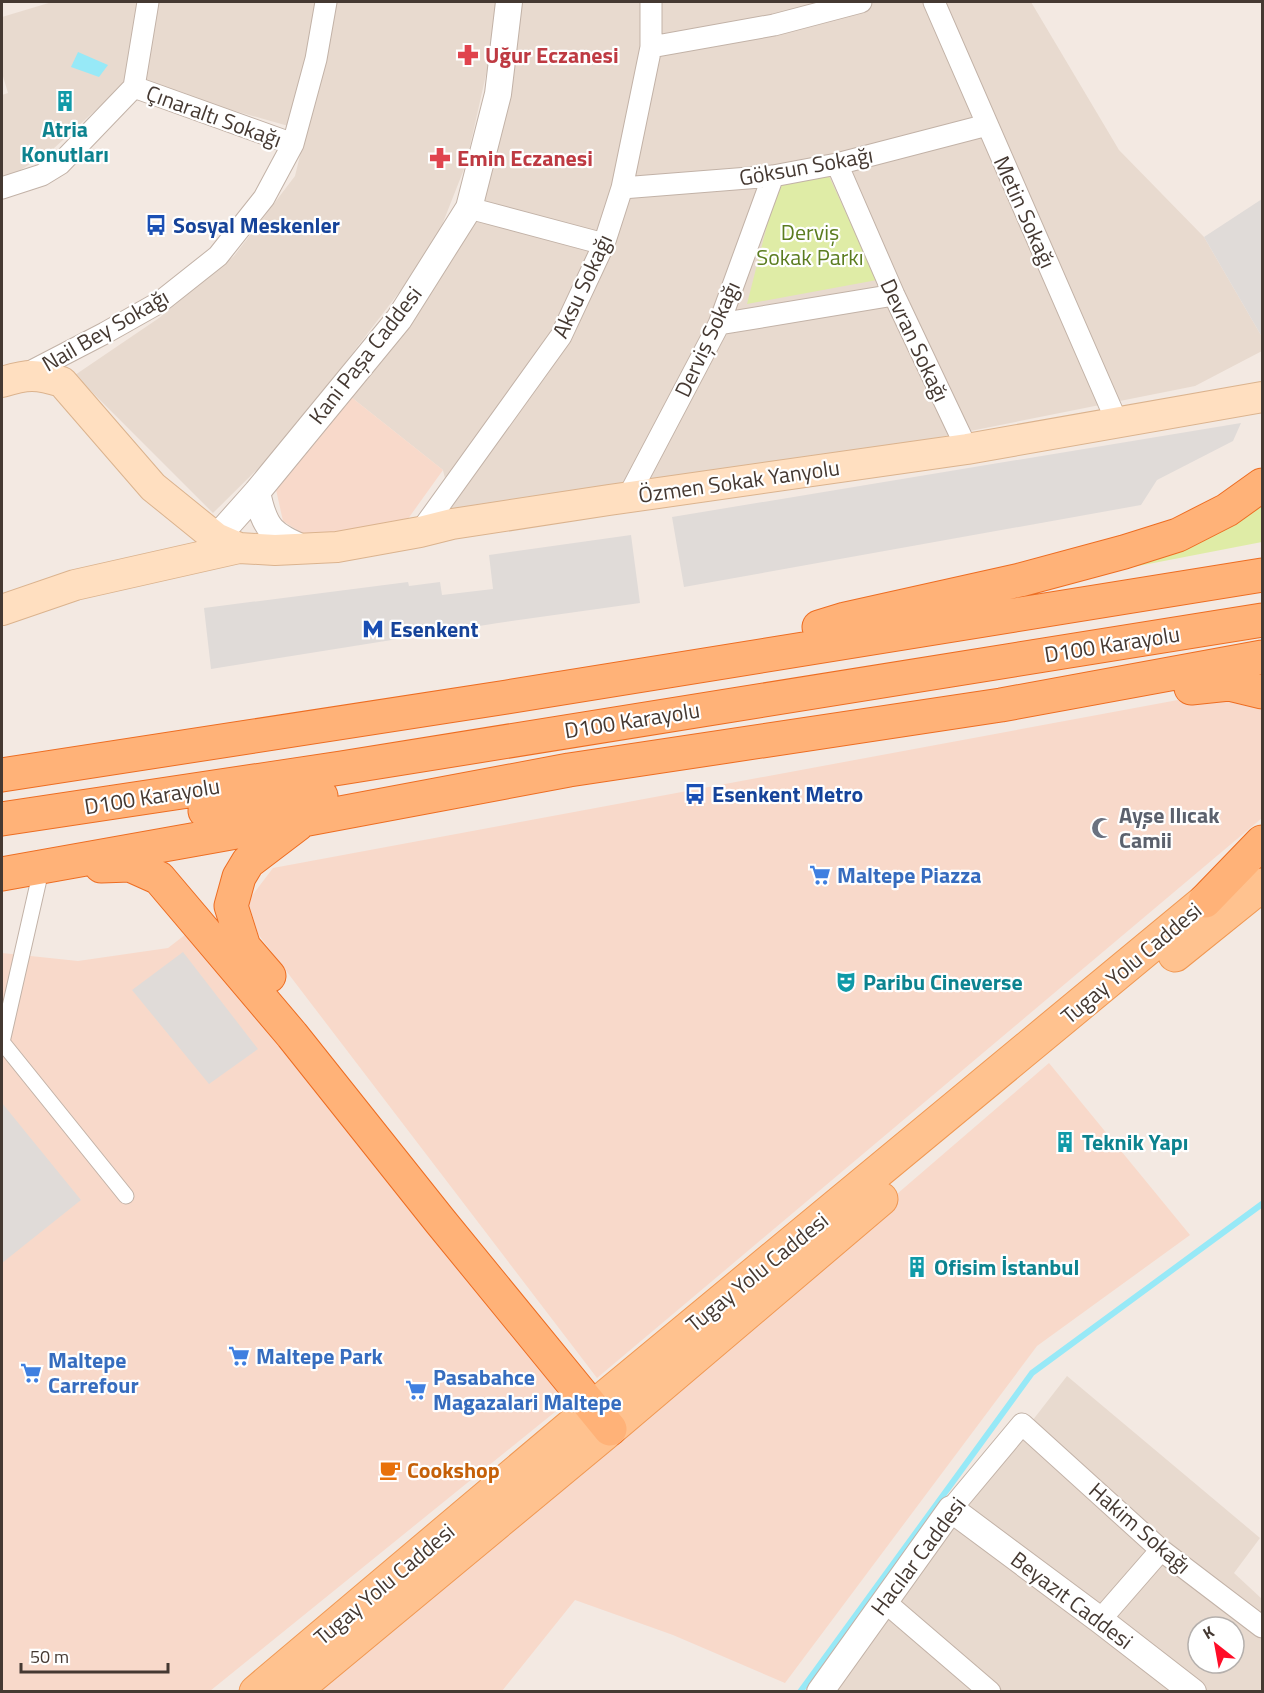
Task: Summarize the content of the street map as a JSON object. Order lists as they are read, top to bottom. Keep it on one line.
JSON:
{"streets":{"highway":["D100 Karayolu"],"main road":["Özmen Sokak Yanyolu","Tugay Yolu Caddesi"],"street":["Çınaraltı Sokağı","Göksun Sokağı","Metin Sokağı","Aksu Sokağı","Nail Bey Sokağı","Derviş Sokağı","Devran Sokağı","Kani Paşa Caddesi","Hakim Sokağı","Hacılar Caddesi","Beyazıt Caddesi"]},"crossings":[["Çınaraltı Sokağı","Nail Bey Sokağı"],["Göksun Sokağı","Metin Sokağı"],["Göksun Sokağı","Aksu Sokağı"],["Göksun Sokağı","Derviş Sokağı"],["Göksun Sokağı","Devran Sokağı"],["Metin Sokağı","Özmen Sokak Yanyolu"],["Aksu Sokağı","Özmen Sokak Yanyolu"],["Derviş Sokağı","Özmen Sokak Yanyolu"],["Devran Sokağı","Özmen Sokak Yanyolu"],["Kani Paşa Caddesi","Özmen Sokak Yanyolu"],["Hakim Sokağı","Hacılar Caddesi"],["Hacılar Caddesi","Beyazıt Caddesi"]],"parks":["Derviş Sokak Parkı"],"places":{"pharmacy":["Uğur Eczanesi","Emin Eczanesi"],"building":["Atria Konutları","Teknik Yapı","Ofisim İstanbul"],"bus stop":["Sosyal Meskenler","Esenkent Metro"],"metro station":["Esenkent"],"mosque":["Ayşe Ilıcak Camii"],"supermarket":["Maltepe Piazza","Maltepe Park","Maltepe Carrefour","Pasabahce Magazalari Maltepe"],"theatre":["Paribu Cineverse"],"cafe":["Cookshop"]},"scale_bar":"50 m","north":"top left"}
